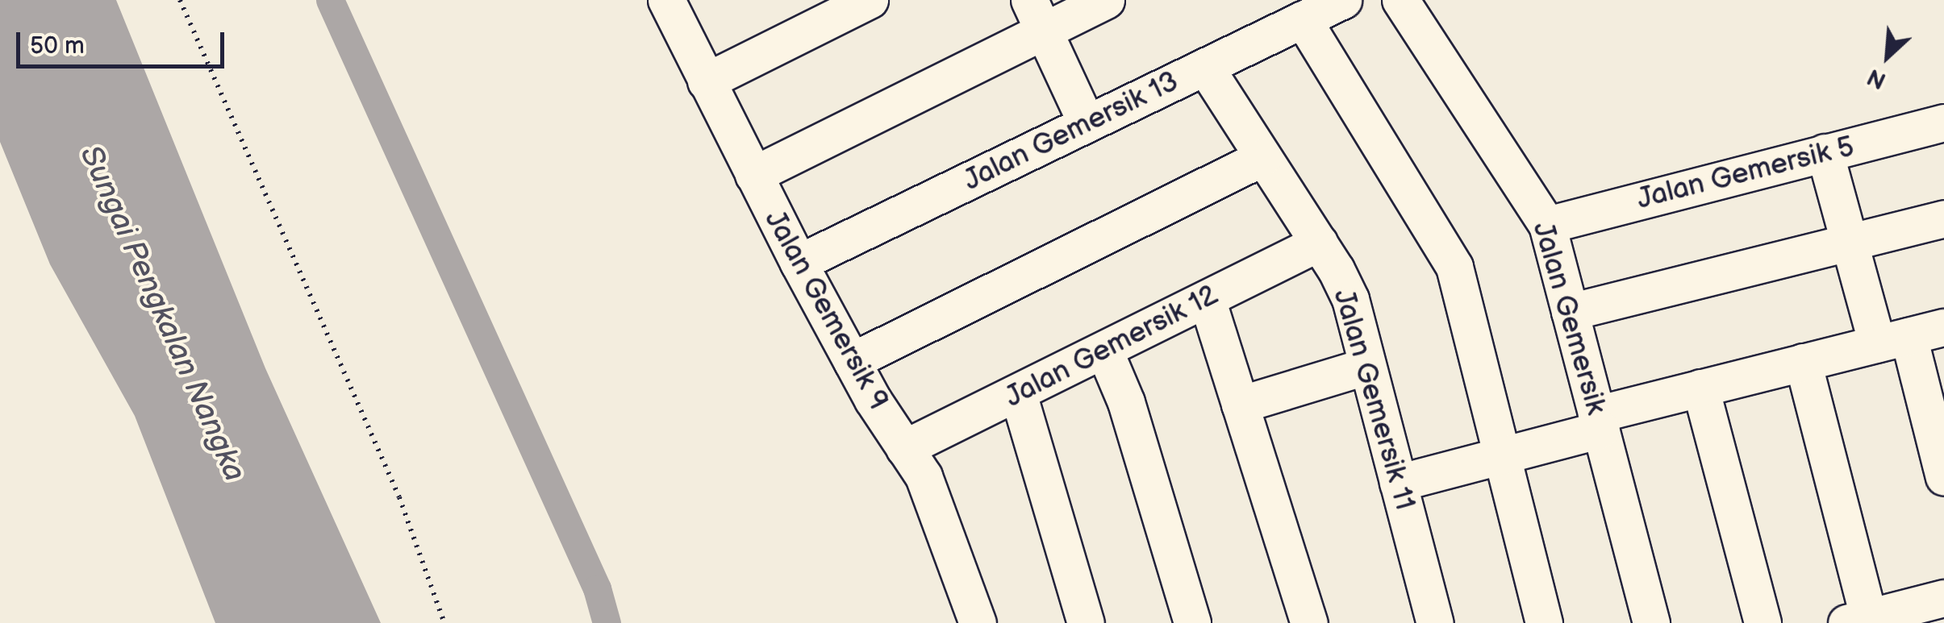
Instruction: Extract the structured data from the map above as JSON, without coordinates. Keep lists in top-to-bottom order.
{
  "streets": {
    "street": [
      "Jalan Gemersik 13",
      "Jalan Gemersik 5",
      "Jalan Gemersik 9",
      "Jalan Gemersik",
      "Jalan Gemersik 12",
      "Jalan Gemersik 11"
    ]
  },
  "crossings": [
    ["Jalan Gemersik 13", "Jalan Gemersik 9"],
    ["Jalan Gemersik 13", "Jalan Gemersik 11"],
    ["Jalan Gemersik 5", "Jalan Gemersik"],
    ["Jalan Gemersik 9", "Jalan Gemersik 12"],
    ["Jalan Gemersik 12", "Jalan Gemersik 11"]
  ],
  "water": ["Sungai Pengkalan Nangka"],
  "scale_bar": "50 m",
  "north": "bottom left"
}
